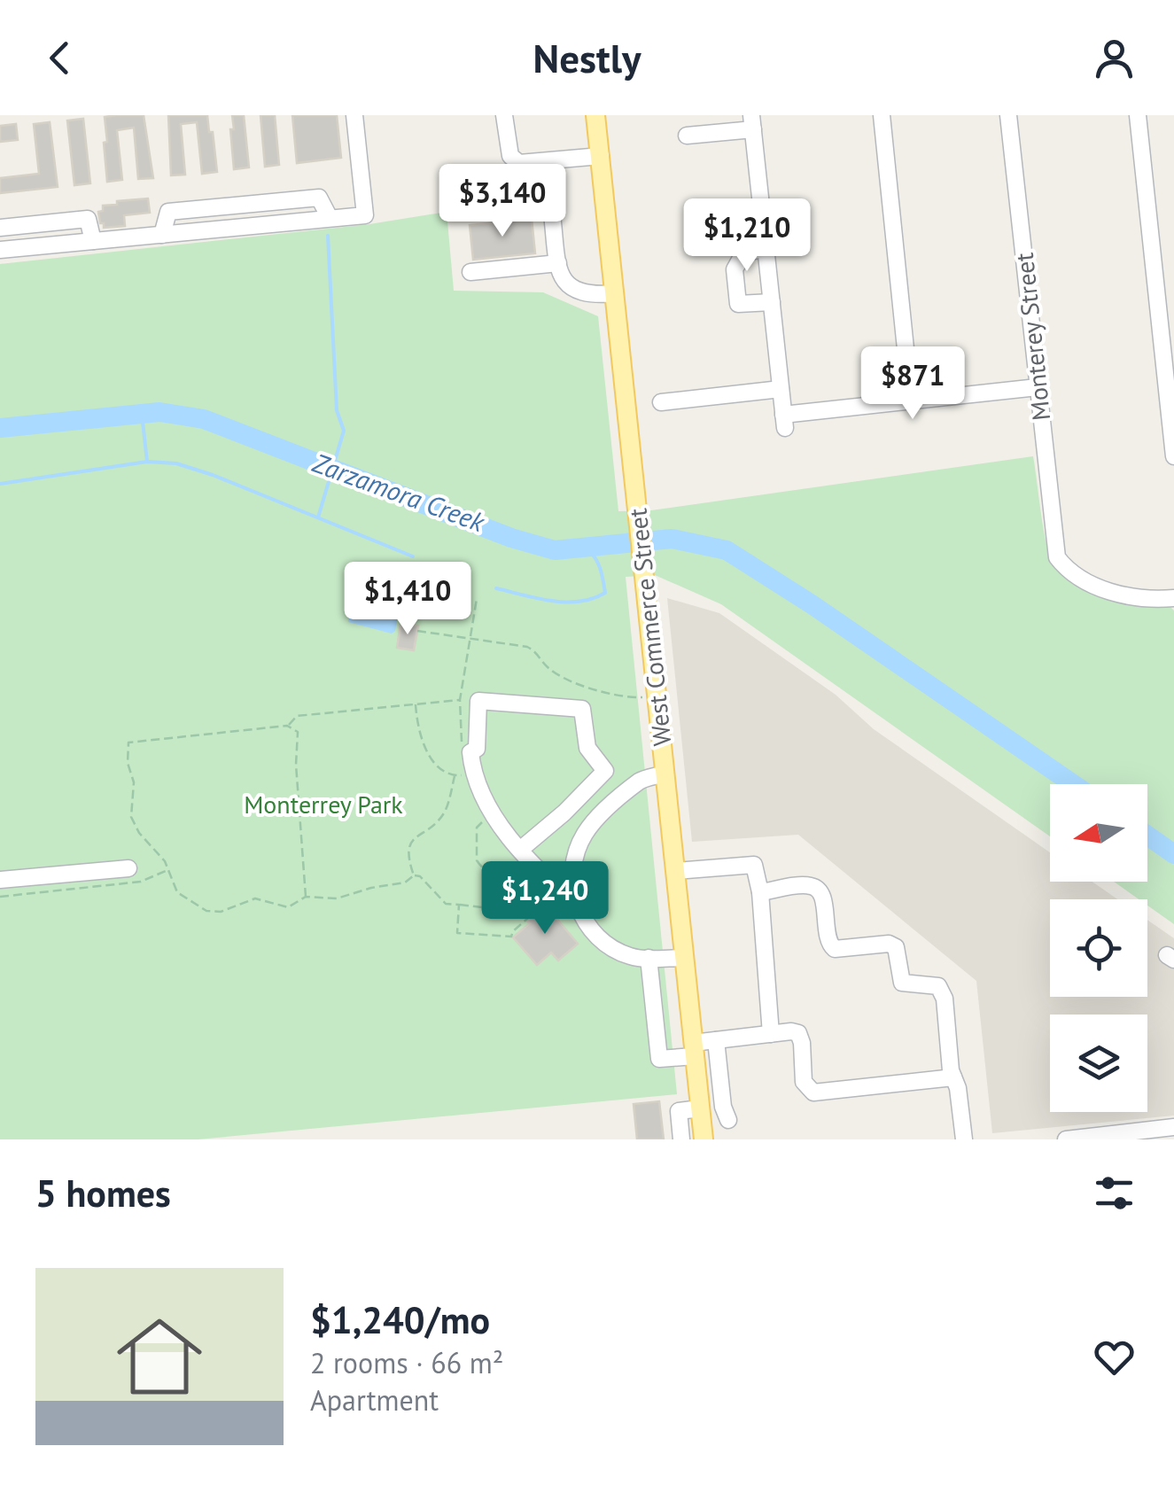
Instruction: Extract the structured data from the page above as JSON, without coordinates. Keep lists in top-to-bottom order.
{
  "streets": {
    "main road": ["West Commerce Street"],
    "street": ["Monterey Street"]
  },
  "water": ["Zarzamora Creek"],
  "parks": ["Monterrey Park"],
  "north": "left",
  "page": {
    "header": "Nestly",
    "price": [
      "$3,140",
      "$1,210",
      "$871",
      "$1,410",
      "$1,240"
    ],
    "heading": "5 homes",
    "list": [
      {
        "name": "$1,240/mo",
        "note": "2 rooms · 66 m² · Apartment"
      }
    ]
  }
}
